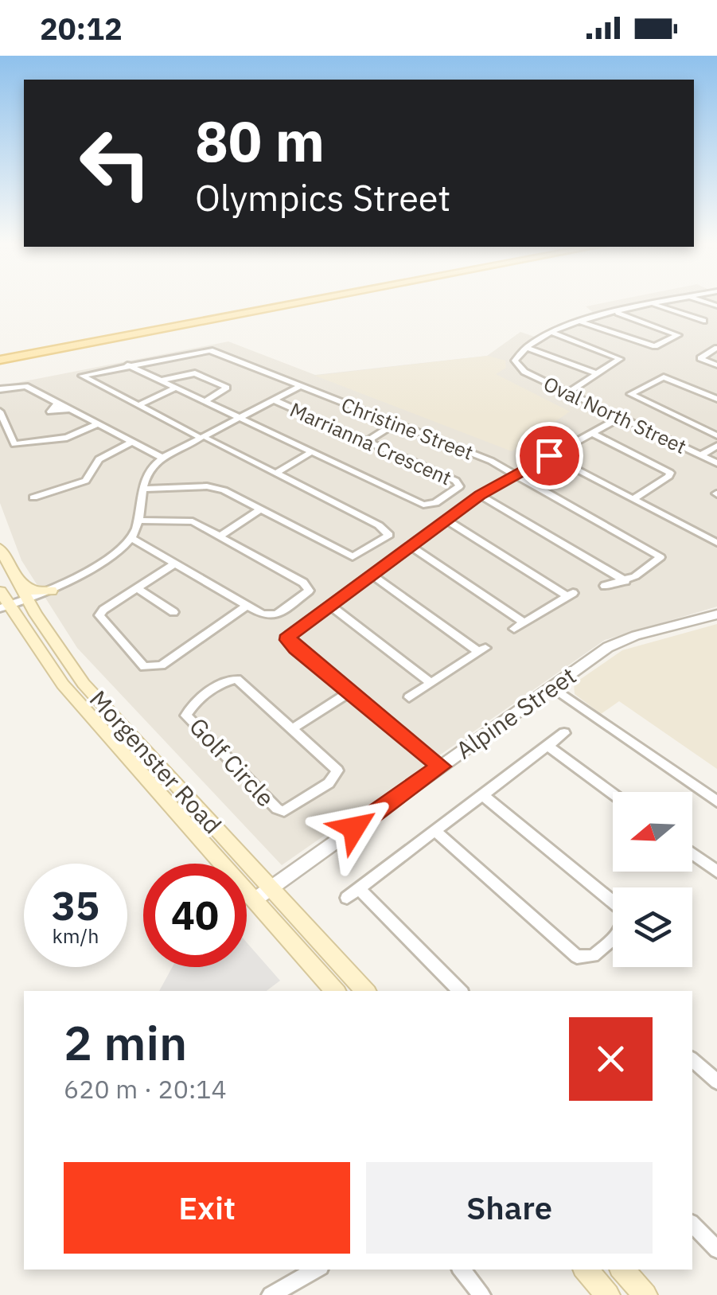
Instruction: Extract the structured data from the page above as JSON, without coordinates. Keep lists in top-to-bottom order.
{
  "streets": {
    "main road": ["Morgenster Road"],
    "street": [
      "Oval North Street",
      "Christine Street",
      "Marrianna Crescent",
      "Alpine Street",
      "Golf Circle"
    ]
  },
  "crossings": [
    ["Christine Street", "Marrianna Crescent"],
    ["Alpine Street", "Morgenster Road"]
  ],
  "north": "left",
  "page": {
    "status": "20:12",
    "turn": ["80 m", "Olympics Street"],
    "speed": "35 km/h",
    "limit": "40",
    "heading": ["2 min", "620 m · 20:14"],
    "buttons": ["Exit", "Share"]
  }
}
